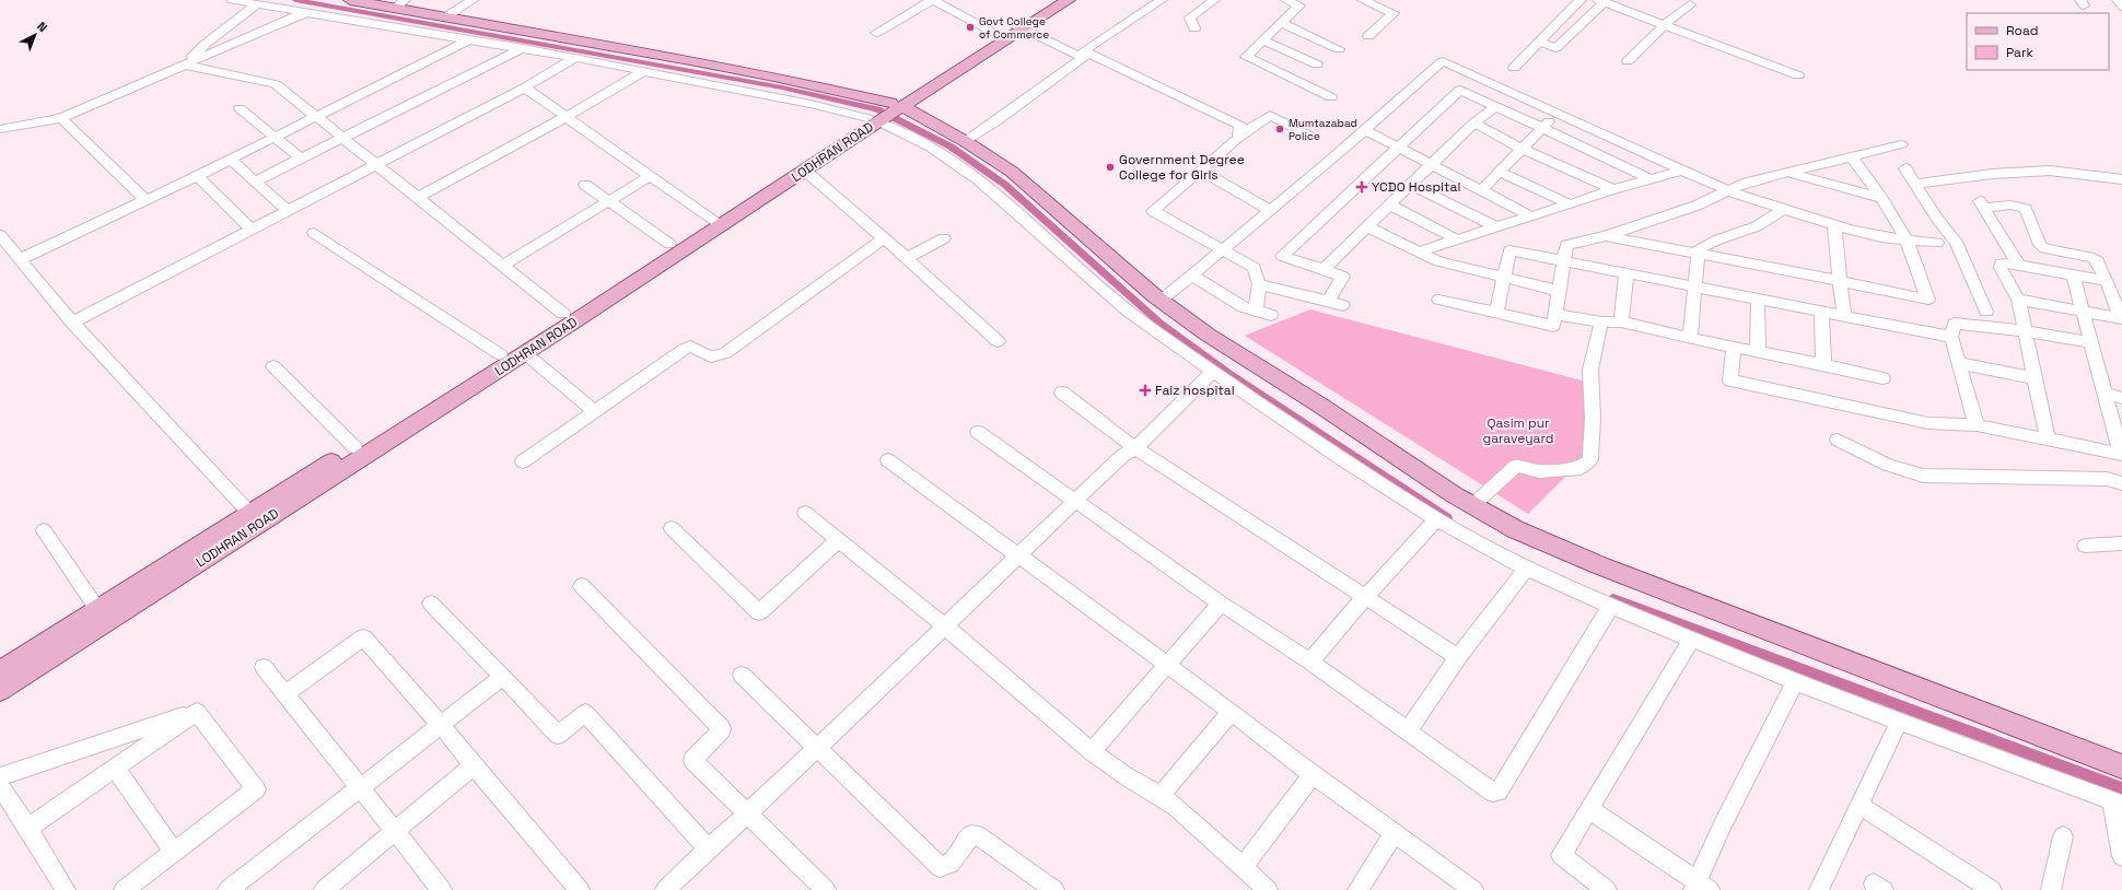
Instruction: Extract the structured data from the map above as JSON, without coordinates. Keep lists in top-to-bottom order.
{
  "streets": {
    "main road": ["LODHRAN ROAD"]
  },
  "parks": ["Qasim pur garaveyard"],
  "places": {
    "other": ["Govt College of Commerce", "Mumtazabad Police", "Government Degree College for Girls"],
    "health": ["YCDO Hospital", "Faiz hospital"]
  },
  "legend": ["Road", "Park"],
  "north": "top right"
}
